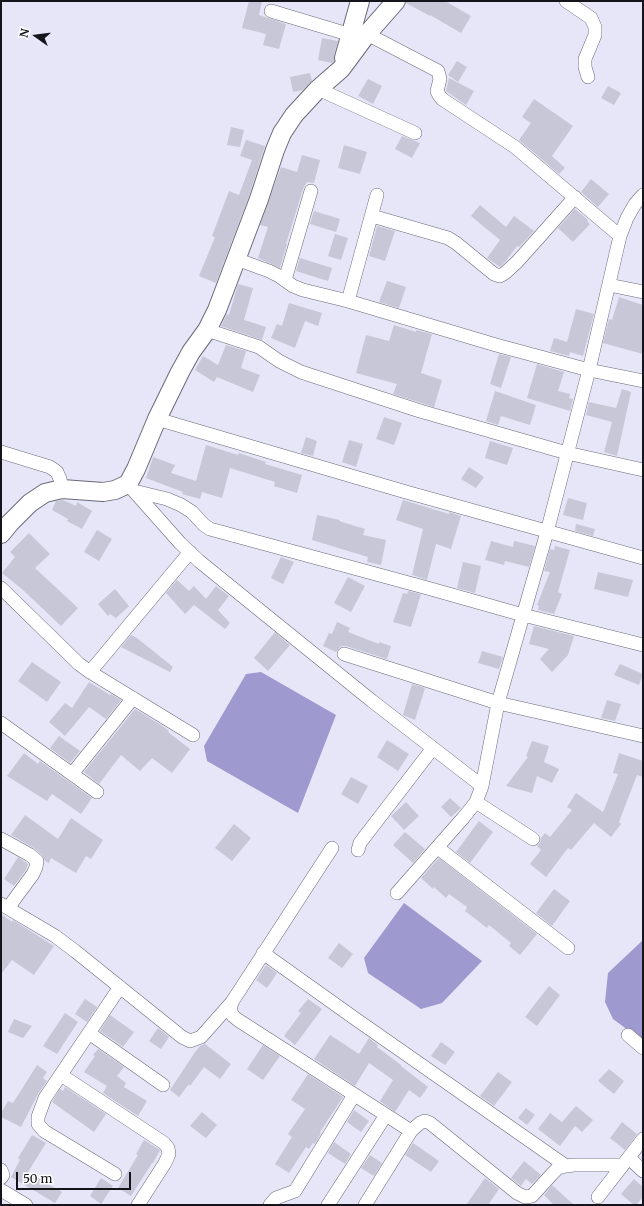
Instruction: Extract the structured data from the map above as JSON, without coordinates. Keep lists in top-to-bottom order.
{
  "scale_bar": "50 m",
  "north": "left"
}
